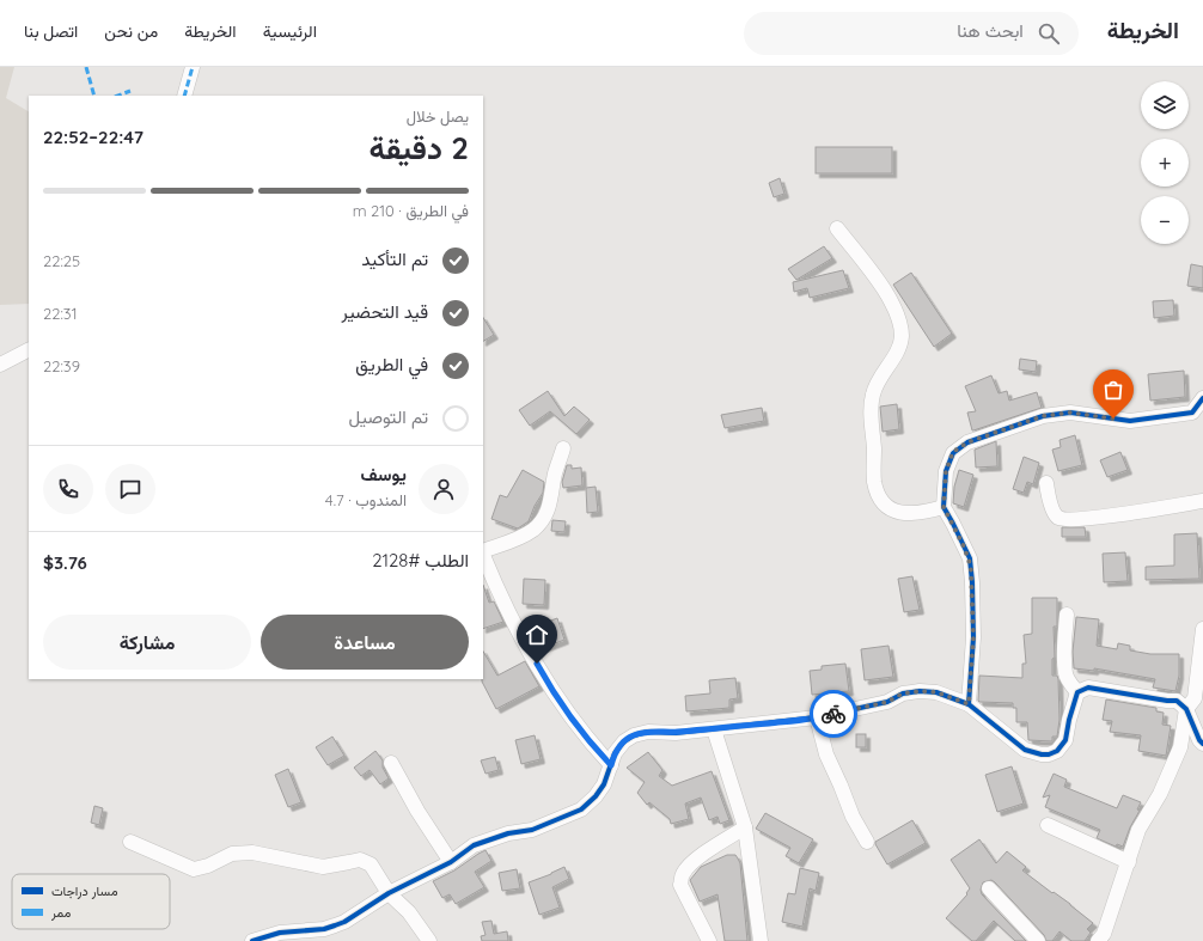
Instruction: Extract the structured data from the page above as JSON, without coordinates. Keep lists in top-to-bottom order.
{
  "legend": ["مسار دراجات", "ممر"],
  "page": {
    "header": "الخريطة",
    "search": "ابحث هنا",
    "nav": [
      "الرئيسية",
      "الخريطة",
      "من نحن",
      "اتصل بنا"
    ],
    "map_buttons": ["+", "−"],
    "heading": ["2 دقيقة", "يصل خلال", "22:47–22:52"],
    "panel": [
      "يوسف",
      "المندوب · 4.7",
      "الطلب #2128",
      "$3.76"
    ],
    "bar": "في الطريق · 210 m",
    "list": [
      ["تم التأكيد", "22:25"],
      ["قيد التحضير", "22:31"],
      ["في الطريق", "22:39"],
      "تم التوصيل"
    ],
    "buttons": ["مساعدة", "مشاركة"]
  }
}
